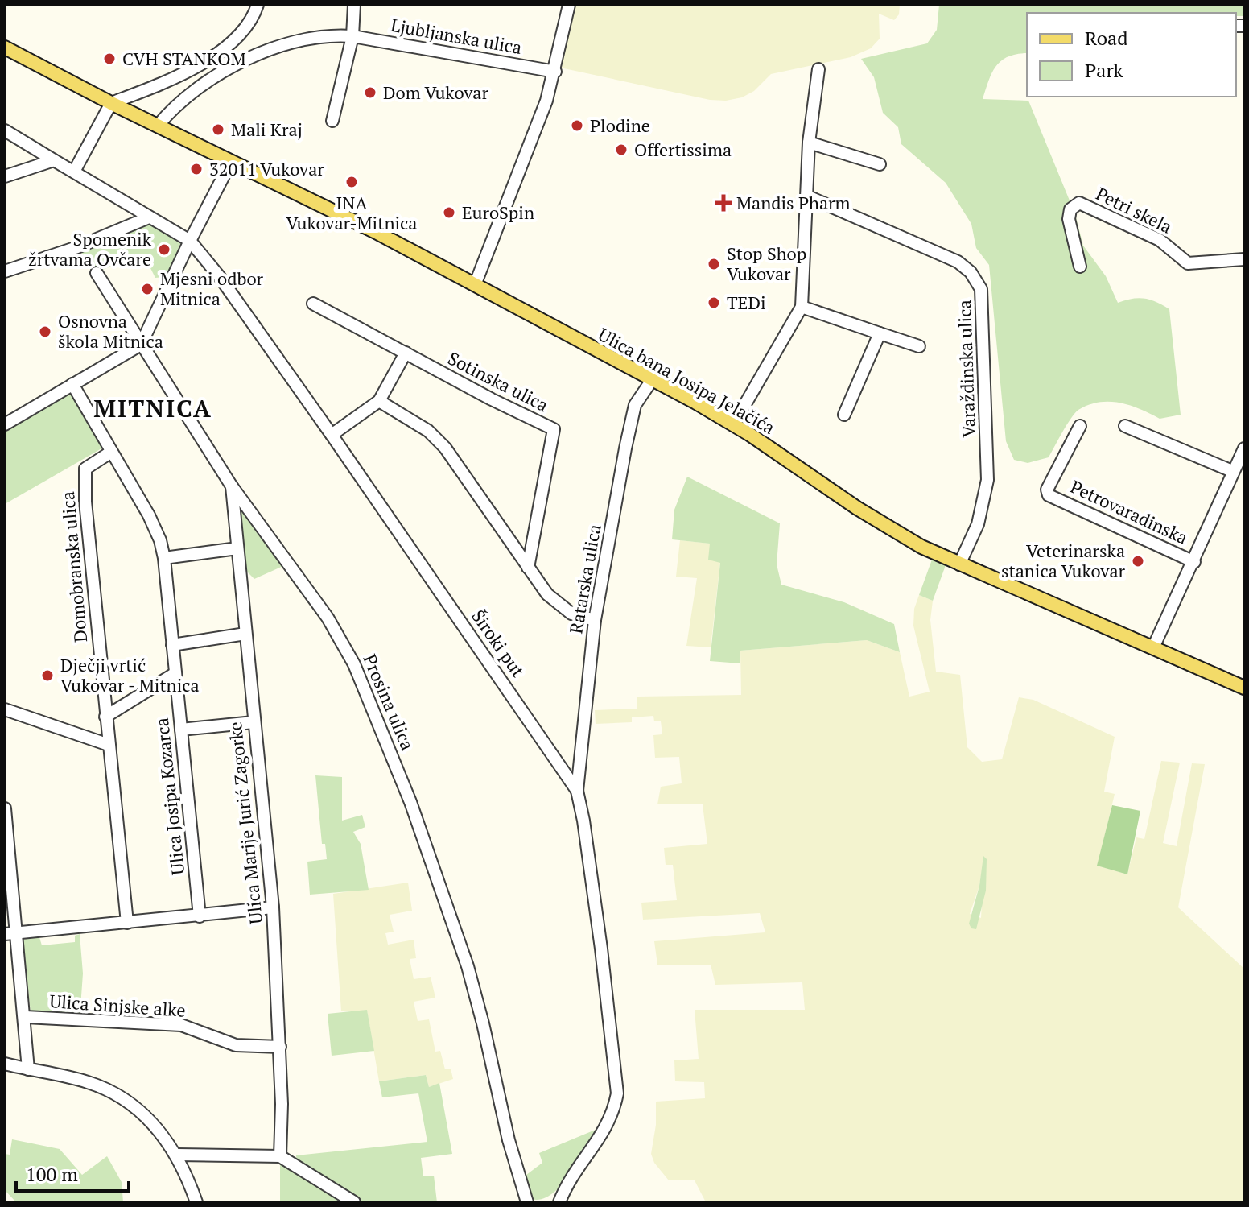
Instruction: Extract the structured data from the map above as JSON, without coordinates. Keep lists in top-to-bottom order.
{
  "streets": {
    "main road": ["Ulica bana Josipa Jelačića"],
    "street": [
      "Ljubljanska ulica",
      "Petri skela",
      "Varaždinska ulica",
      "Sotinska ulica",
      "Petrovaradinska",
      "Domobranska ulica",
      "Ratarska ulica",
      "Široki put",
      "Prosina ulica",
      "Ulica Josipa Kozarca",
      "Ulica Marije Jurić Zagorke",
      "Ulica Sinjske alke"
    ]
  },
  "crossings": [
    ["Ljubljanska ulica", "Ulica bana Josipa Jelačića"],
    ["Varaždinska ulica", "Ulica bana Josipa Jelačića"],
    ["Ulica bana Josipa Jelačića", "Ratarska ulica"],
    ["Domobranska ulica", "Ulica Josipa Kozarca"],
    ["Ratarska ulica", "Široki put"],
    ["Prosina ulica", "Ulica Marije Jurić Zagorke"],
    ["Ulica Marije Jurić Zagorke", "Ulica Sinjske alke"]
  ],
  "districts": ["MITNICA"],
  "places": {
    "other": [
      "CVH STANKOM",
      "Dom Vukovar",
      "Plodine",
      "Mali Kraj",
      "Offertissima",
      "32011 Vukovar",
      "INA Vukovar-Mitnica",
      "EuroSpin",
      "Spomenik žrtvama Ovčare",
      "Stop Shop Vukovar",
      "Mjesni odbor Mitnica",
      "TEDi",
      "Osnovna škola Mitnica",
      "Veterinarska stanica Vukovar",
      "Dječji vrtić Vukovar - Mitnica"
    ],
    "health": ["Mandis Pharm"]
  },
  "legend": ["Road", "Park"],
  "scale_bar": "100 m"
}
